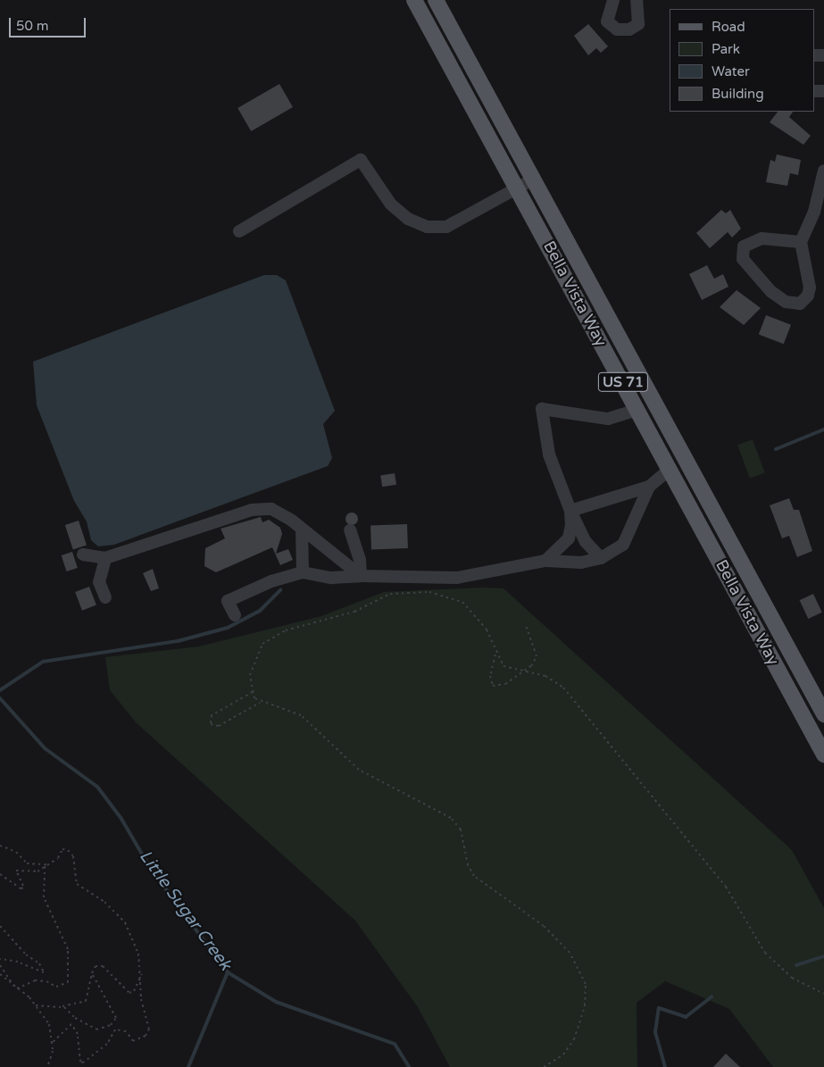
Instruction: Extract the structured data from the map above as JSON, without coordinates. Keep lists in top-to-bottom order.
{
  "streets": {
    "main road": ["Bella Vista Way", "US 71"]
  },
  "water": ["Little Sugar Creek"],
  "legend": [
    "Road",
    "Park",
    "Water",
    "Building"
  ],
  "scale_bar": "50 m"
}
